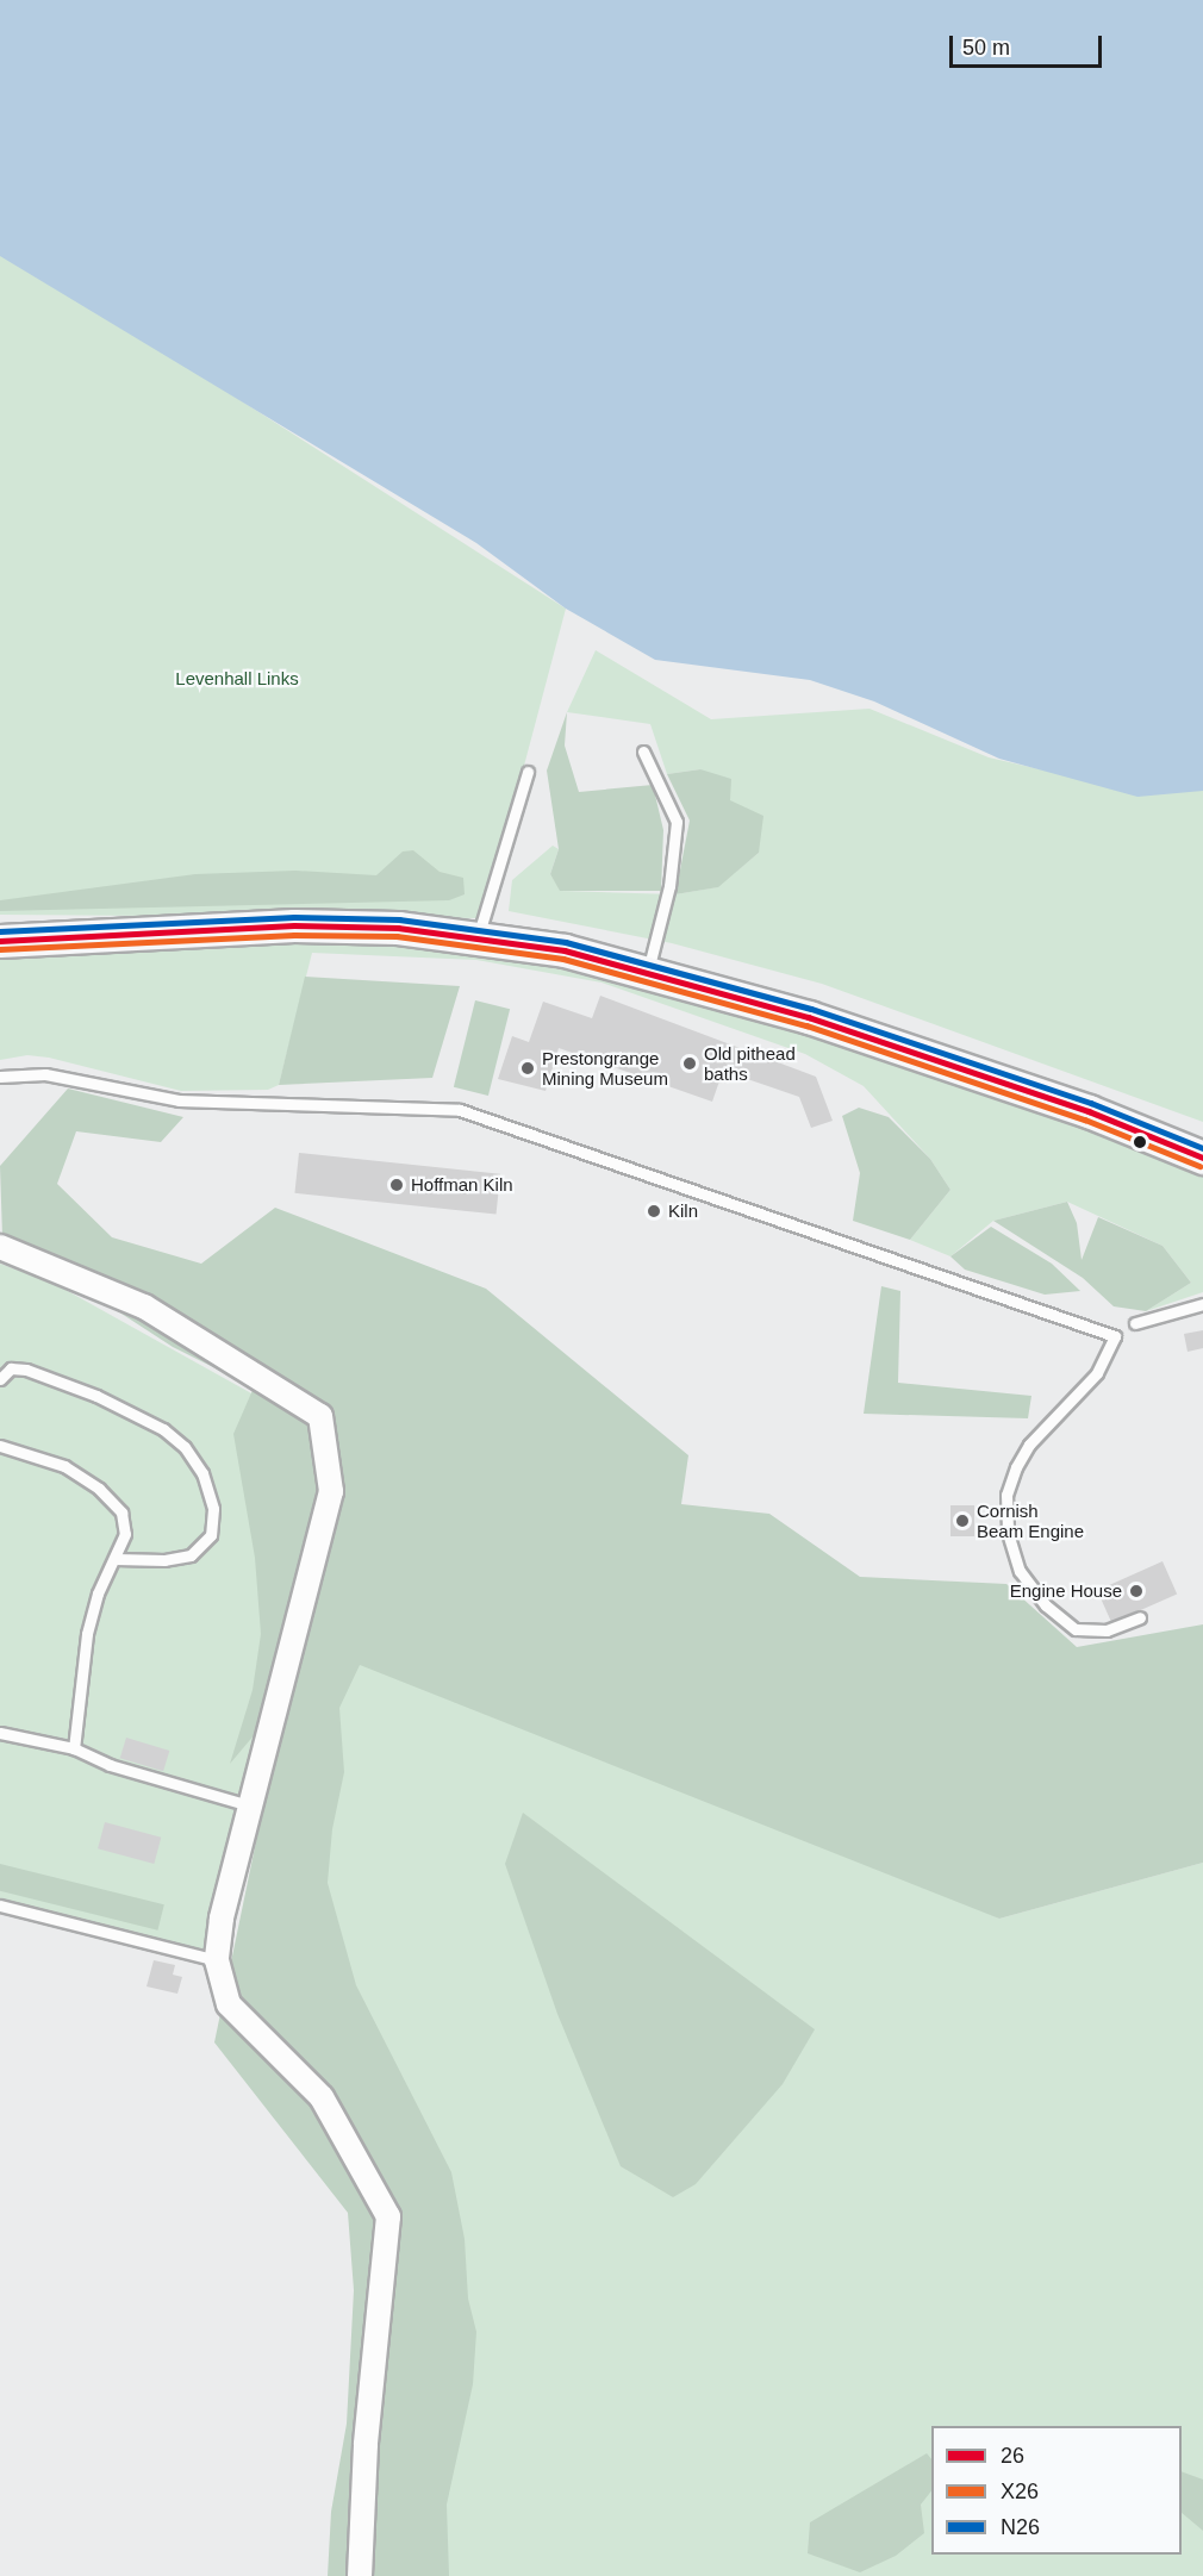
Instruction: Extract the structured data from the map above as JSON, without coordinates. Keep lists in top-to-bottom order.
{
  "parks": ["Levenhall Links"],
  "places": [
    "Old pithead baths",
    "Prestongrange Mining Museum",
    "Hoffman Kiln",
    "Kiln",
    "Cornish Beam Engine",
    "Engine House"
  ],
  "lines": ["transit line N26", "transit line 26", "transit line X26"],
  "legend": ["26", "X26", "N26"],
  "scale_bar": "50 m"
}
